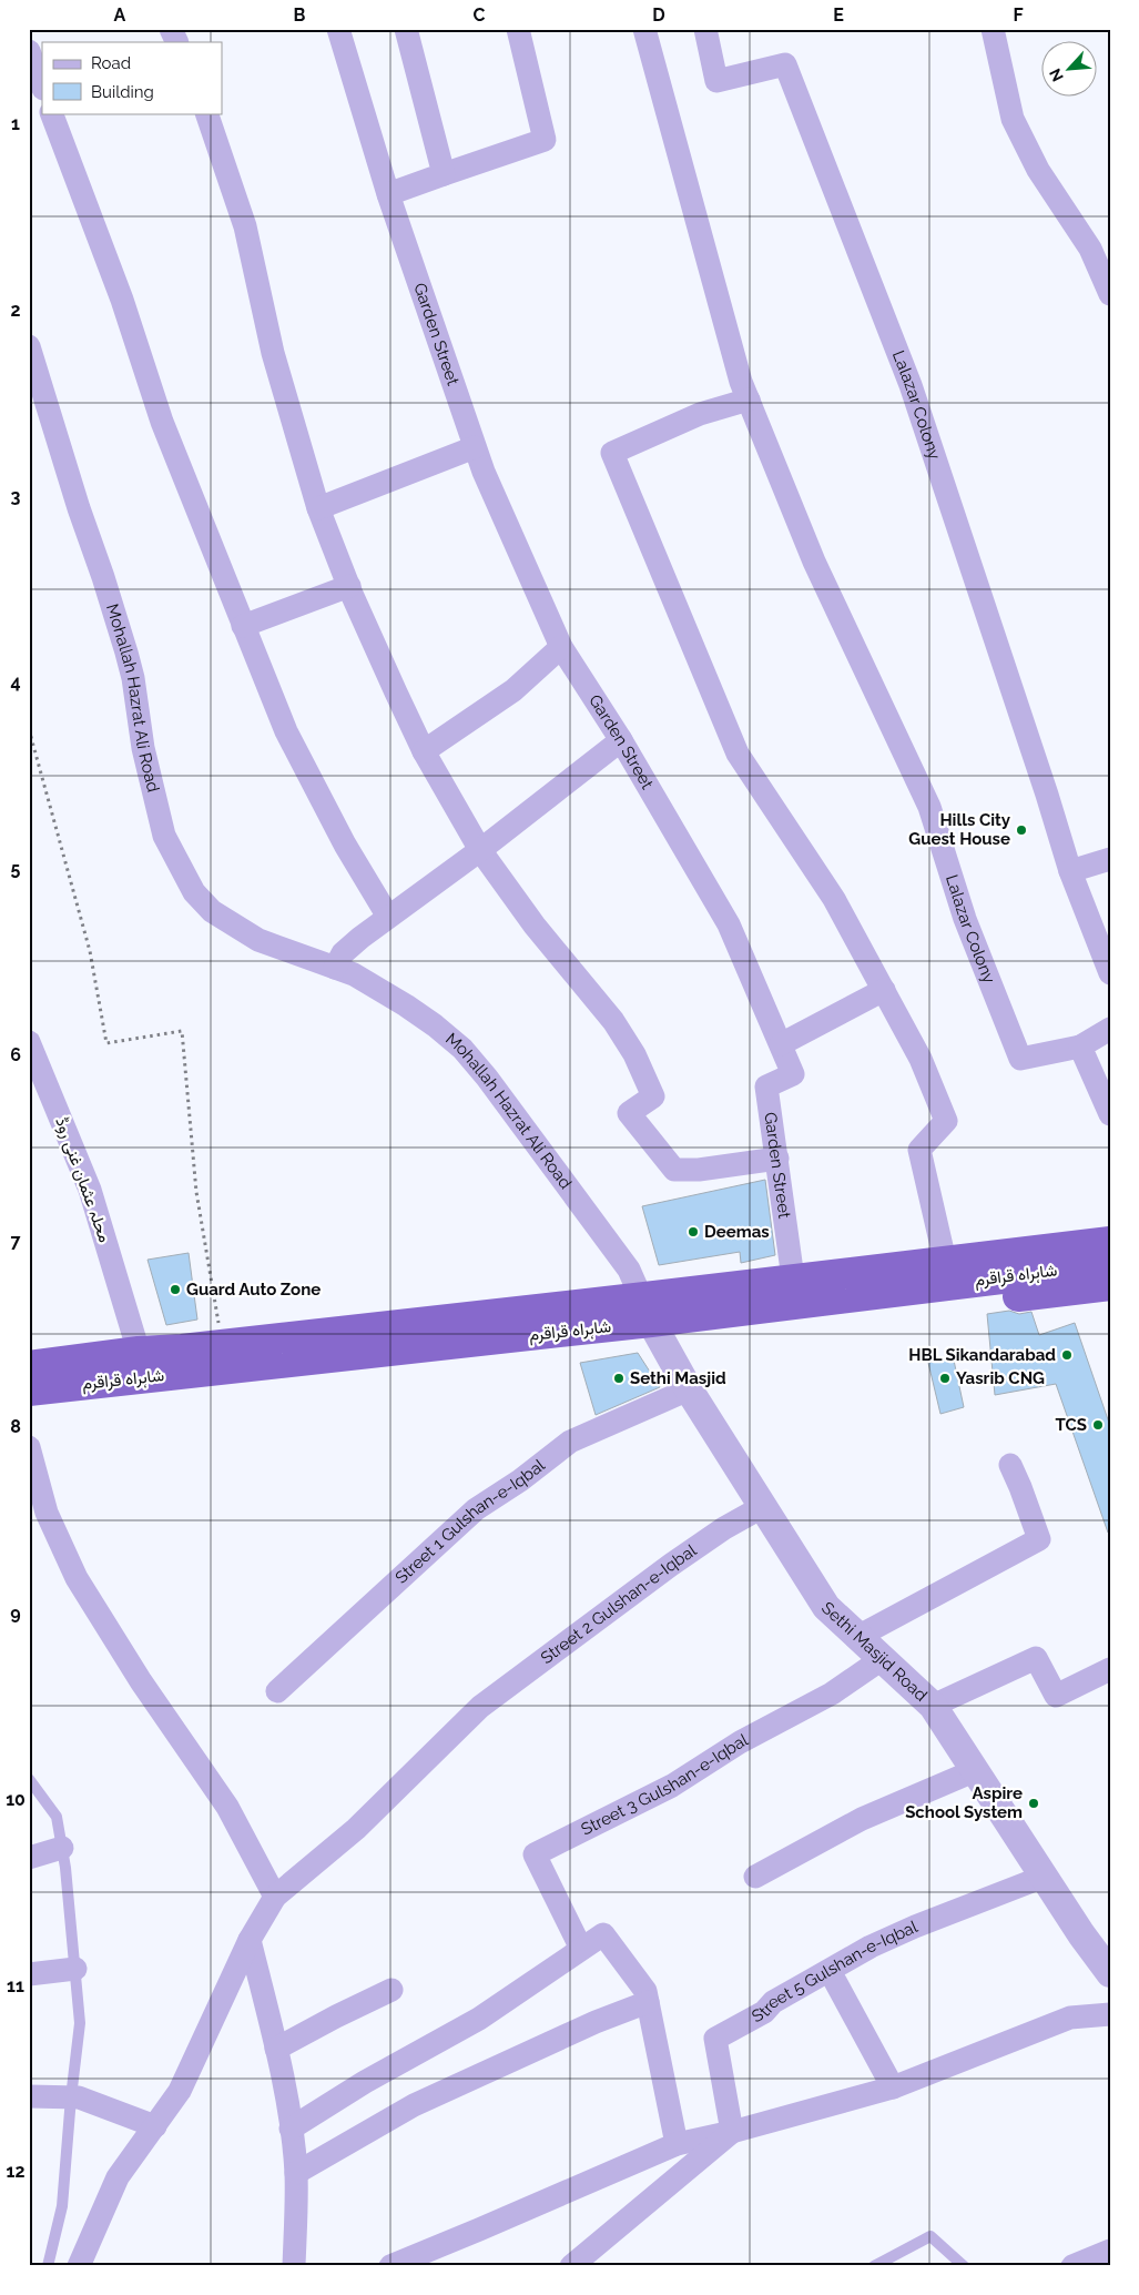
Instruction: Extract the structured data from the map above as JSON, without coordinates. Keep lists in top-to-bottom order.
{
  "streets": {
    "highway": ["شاہراہ قراقرم"],
    "street": [
      "Garden Street",
      "Lalazar Colony",
      "Mohallah Hazrat Ali Road",
      "محلہ عثمان غنی روڈ",
      "Street 1 Gulshan-e-Iqbal",
      "Street 2 Gulshan-e-Iqbal",
      "Sethi Masjid Road",
      "Street 3 Gulshan-e-Iqbal",
      "Street 5 Gulshan-e-Iqbal"
    ]
  },
  "crossings": [
    ["Garden Street", "شاہراہ قراقرم"],
    ["Mohallah Hazrat Ali Road", "شاہراہ قراقرم"],
    ["Mohallah Hazrat Ali Road", "Sethi Masjid Road"],
    ["محلہ عثمان غنی روڈ", "شاہراہ قراقرم"],
    ["شاہراہ قراقرم", "Sethi Masjid Road"],
    ["Street 1 Gulshan-e-Iqbal", "Sethi Masjid Road"],
    ["Street 2 Gulshan-e-Iqbal", "Sethi Masjid Road"],
    ["Sethi Masjid Road", "Street 3 Gulshan-e-Iqbal"],
    ["Sethi Masjid Road", "Street 5 Gulshan-e-Iqbal"]
  ],
  "places": [
    "Hills City Guest House",
    "Deemas",
    "Guard Auto Zone",
    "HBL Sikandarabad",
    "Sethi Masjid",
    "Yasrib CNG",
    "TCS",
    "Aspire School System"
  ],
  "legend": ["Road", "Building"],
  "north": "bottom left",
  "grid": {
    "columns": [
      "A",
      "B",
      "C",
      "D",
      "E",
      "F"
    ],
    "rows": [
      "1",
      "2",
      "3",
      "4",
      "5",
      "6",
      "7",
      "8",
      "9",
      "10",
      "11",
      "12"
    ]
  }
}
